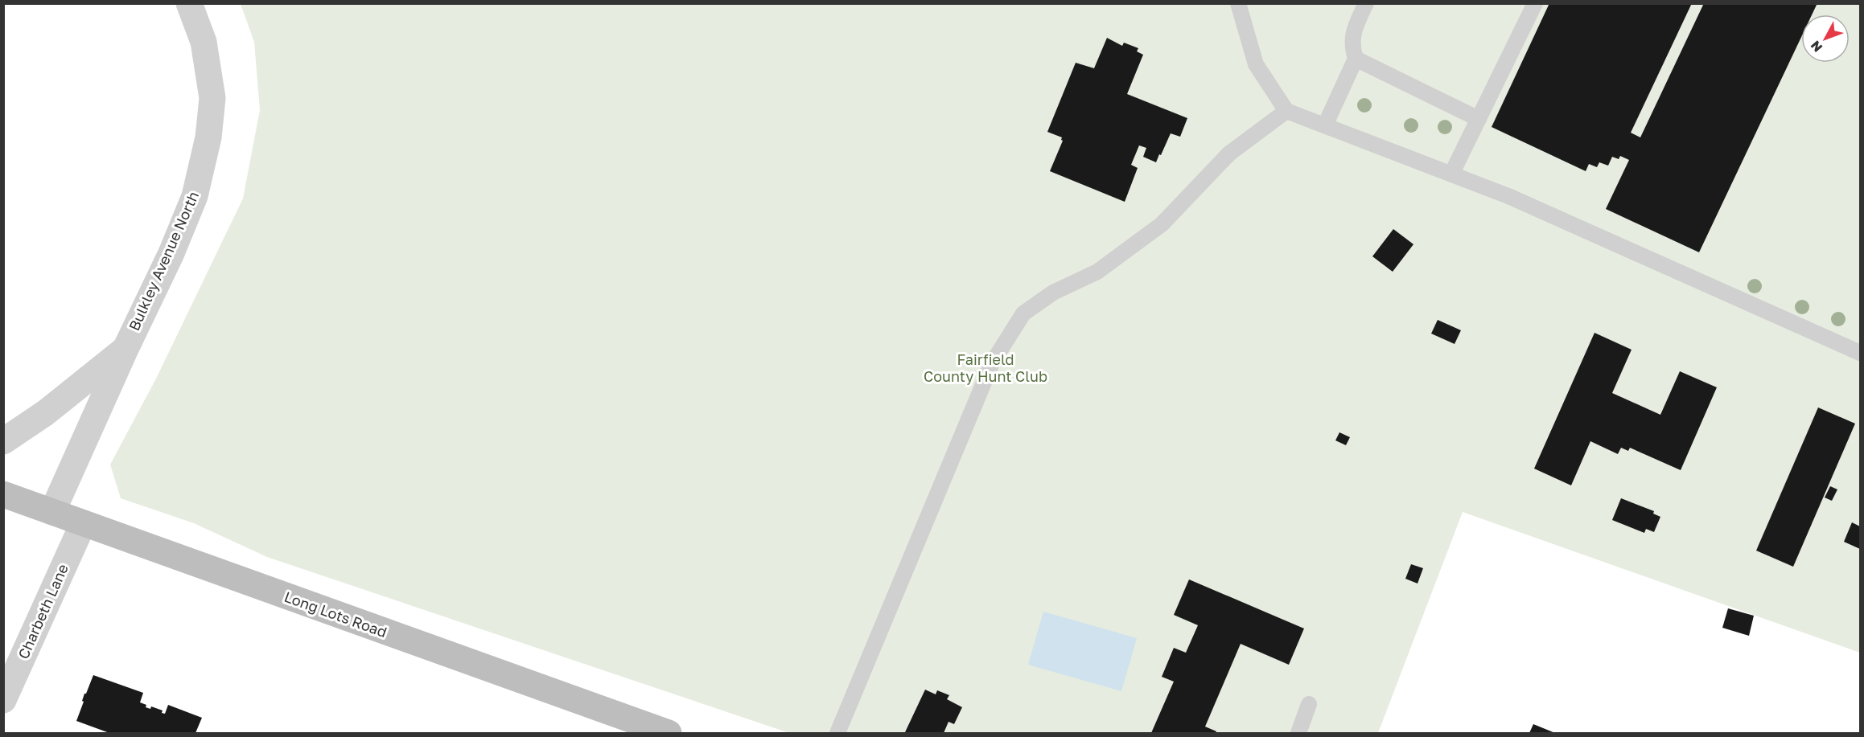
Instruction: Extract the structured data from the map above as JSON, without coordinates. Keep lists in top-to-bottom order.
{
  "streets": {
    "main road": ["Long Lots Road"],
    "street": ["Bulkley Avenue North", "Charbeth Lane"]
  },
  "crossings": [
    ["Bulkley Avenue North", "Long Lots Road"],
    ["Charbeth Lane", "Long Lots Road"]
  ],
  "parks": ["Fairfield County Hunt Club"],
  "north": "bottom left"
}
